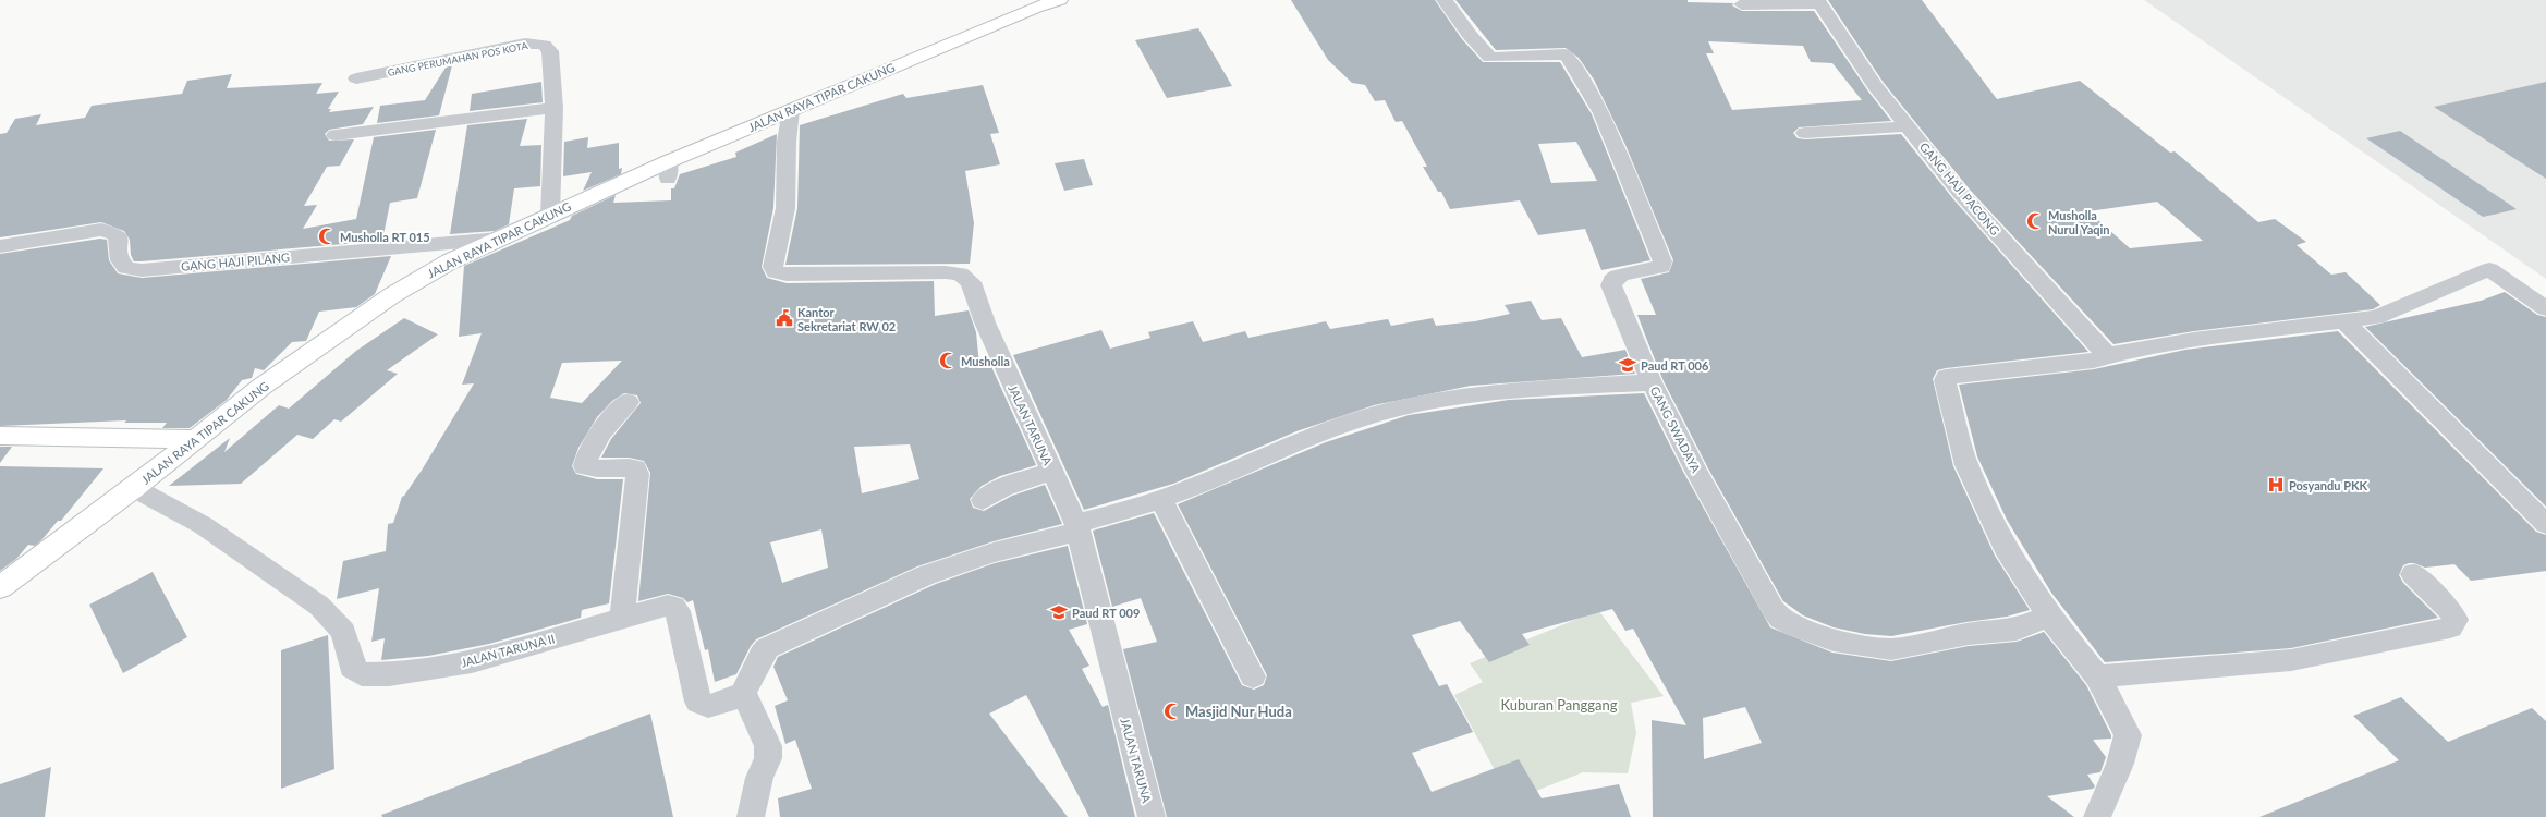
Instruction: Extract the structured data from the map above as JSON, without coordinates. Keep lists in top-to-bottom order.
{
  "streets": {
    "street": [
      "GANG PERUMAHAN POS KOTA",
      "JALAN RAYA TIPAR CAKUNG",
      "GANG HAJI PACONG",
      "GANG HAJI PILANG",
      "JALAN TARUNA",
      "GANG SWADAYA",
      "JALAN TARUNA II"
    ]
  },
  "crossings": [
    ["GANG PERUMAHAN POS KOTA", "JALAN RAYA TIPAR CAKUNG"],
    ["JALAN RAYA TIPAR CAKUNG", "GANG HAJI PILANG"],
    ["JALAN RAYA TIPAR CAKUNG", "JALAN TARUNA"],
    ["JALAN RAYA TIPAR CAKUNG", "JALAN TARUNA II"]
  ],
  "parks": ["Kuburan Panggang"],
  "places": {
    "mosque": [
      "Musholla Nurul Yaqin",
      "Musholla RT 015",
      "Musholla",
      "Masjid Nur Huda"
    ],
    "public building": ["Kantor Sekretariat RW 02"],
    "school or university": ["Paud RT 006", "Paud RT 009"],
    "hospital": ["Posyandu PKK"]
  }
}
